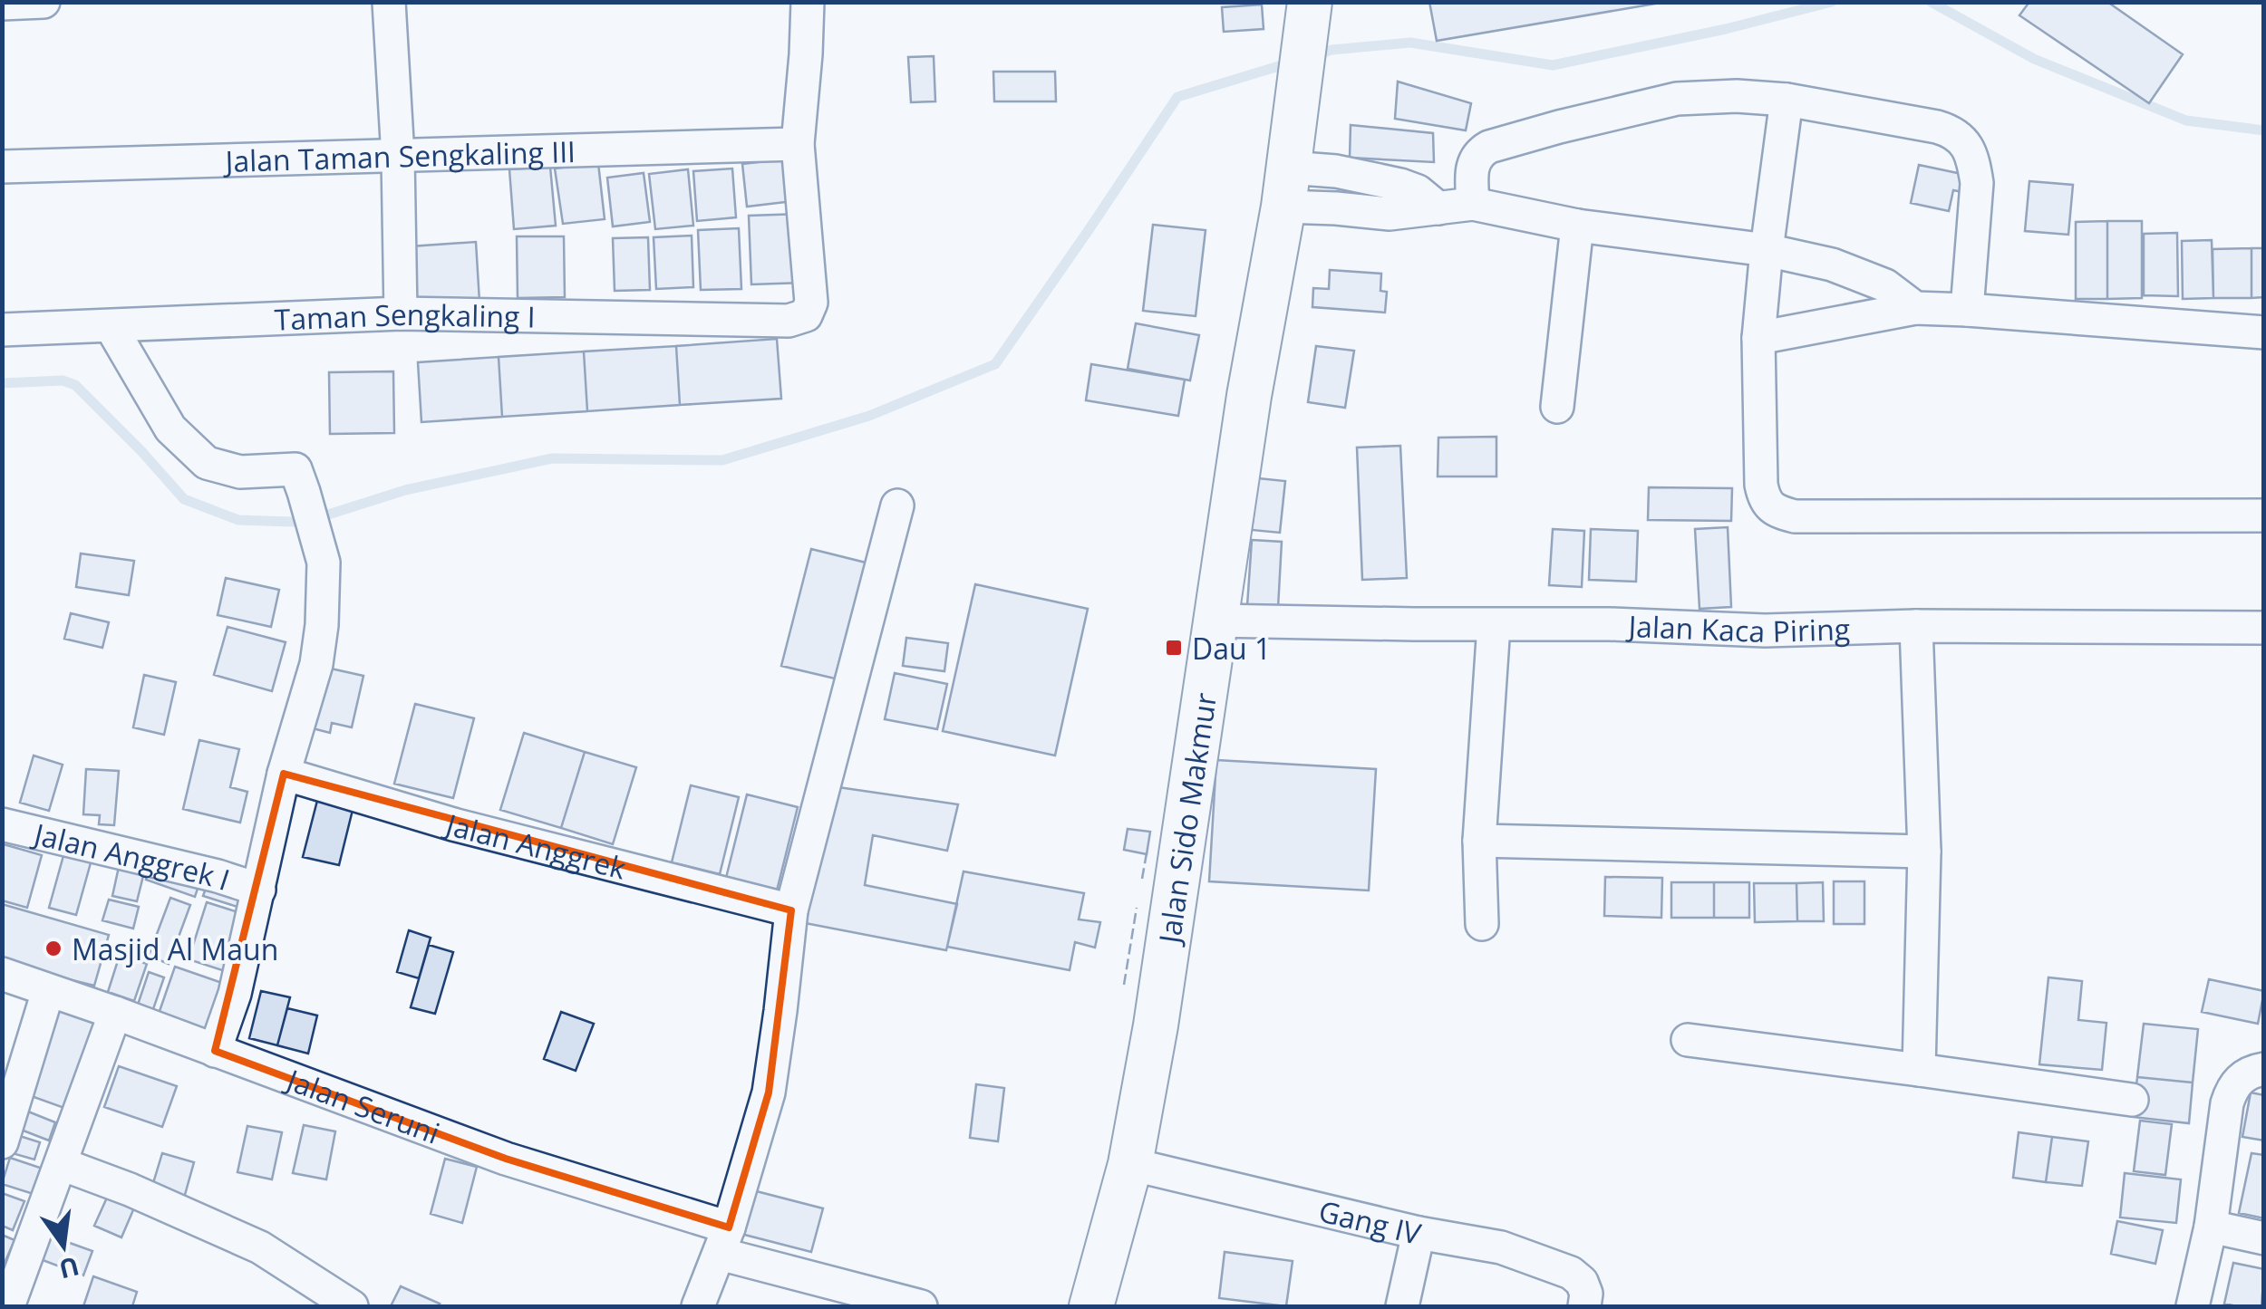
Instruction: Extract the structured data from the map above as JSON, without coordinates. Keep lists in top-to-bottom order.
{
  "streets": {
    "main road": ["Jalan Sido Makmur"],
    "street": [
      "Jalan Taman Sengkaling III",
      "Taman Sengkaling I",
      "Jalan Kaca Piring",
      "Jalan Anggrek",
      "Jalan Anggrek I",
      "Jalan Seruni",
      "Gang IV"
    ]
  },
  "crossings": [
    ["Jalan Taman Sengkaling III", "Taman Sengkaling I"],
    ["Jalan Kaca Piring", "Jalan Sido Makmur"],
    ["Jalan Sido Makmur", "Gang IV"]
  ],
  "places": {
    "transit": ["Dau 1"],
    "other": ["Masjid Al Maun"]
  },
  "north": "bottom"
}
